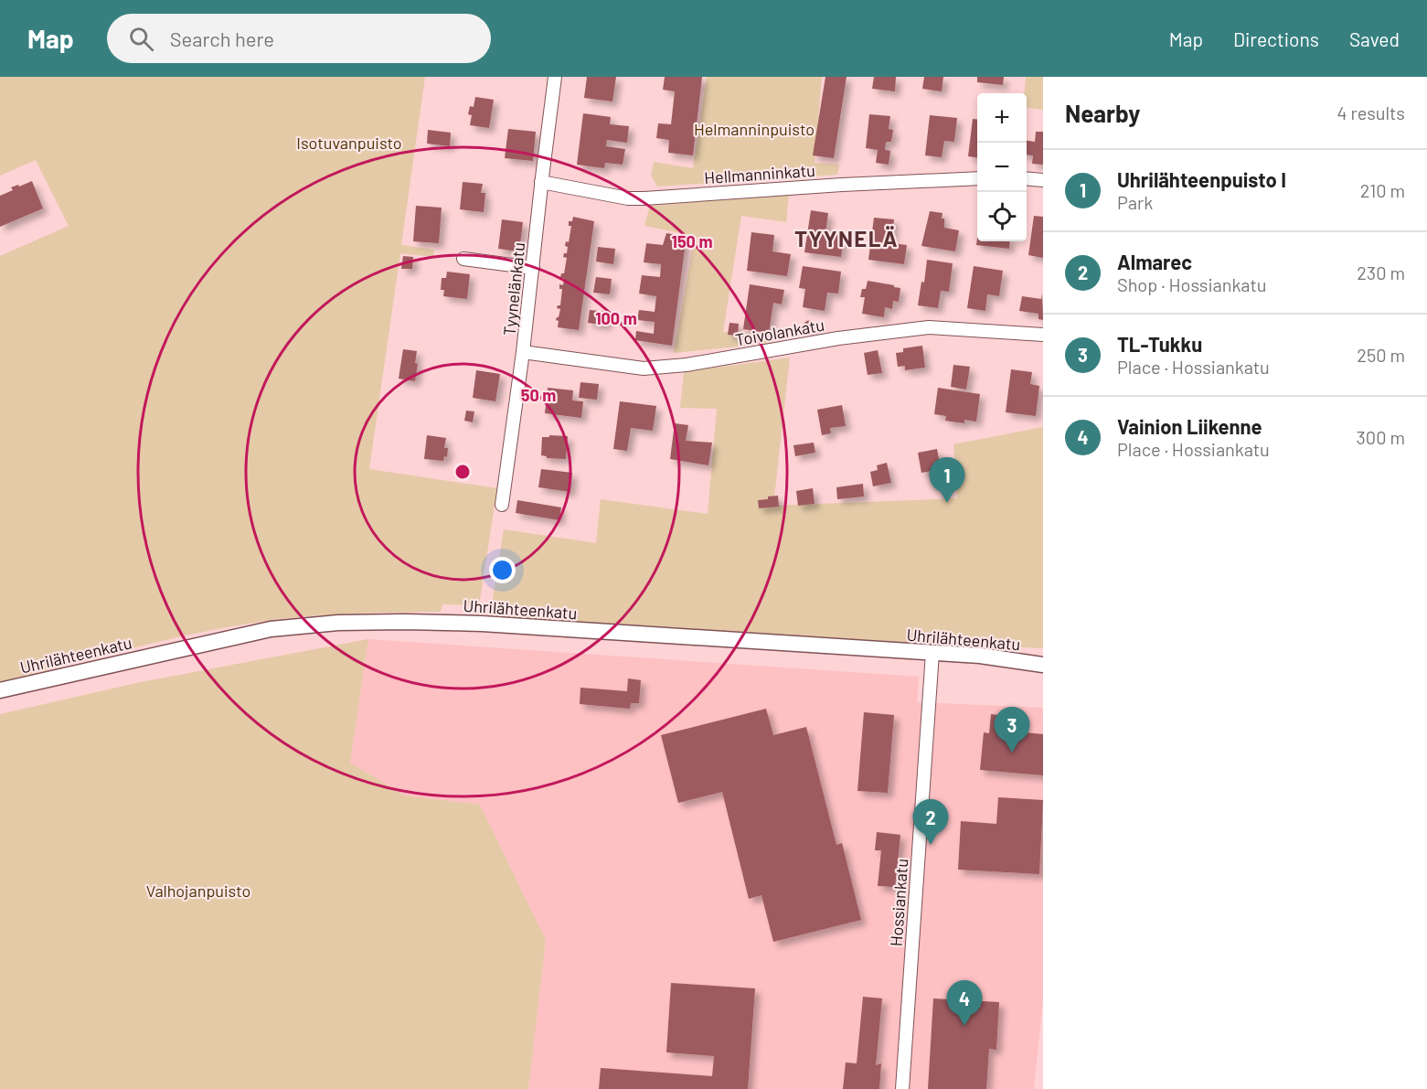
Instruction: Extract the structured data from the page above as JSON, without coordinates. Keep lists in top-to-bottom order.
{
  "streets": {
    "street": [
      "Hellmanninkatu",
      "Tyynelänkatu",
      "Toivolankatu",
      "Uhrilähteenkatu",
      "Hossiankatu"
    ]
  },
  "crossings": [
    ["Hellmanninkatu", "Tyynelänkatu"],
    ["Tyynelänkatu", "Toivolankatu"],
    ["Uhrilähteenkatu", "Hossiankatu"]
  ],
  "districts": ["TYYNELÄ"],
  "parks": ["Helmanninpuisto", "Isotuvanpuisto", "Valhojanpuisto"],
  "page": {
    "header": "Map",
    "search": "Search here",
    "nav": ["Map", "Directions", "Saved"],
    "heading": ["Nearby", "4 results"],
    "map_buttons": ["+", "−"],
    "list": [
      {
        "mark": "1",
        "name": "Uhrilähteenpuisto I",
        "note": "Park",
        "value": "210 m"
      },
      {
        "mark": "2",
        "name": "Almarec",
        "note": "Shop · Hossiankatu",
        "value": "230 m"
      },
      {
        "mark": "3",
        "name": "TL-Tukku",
        "note": "Place · Hossiankatu",
        "value": "250 m"
      },
      {
        "mark": "4",
        "name": "Vainion Liikenne",
        "note": "Place · Hossiankatu",
        "value": "300 m"
      }
    ],
    "pins": [
      "1",
      "3",
      "2",
      "4"
    ]
  },
  "rings": ["150 m", "100 m", "50 m"]
}
